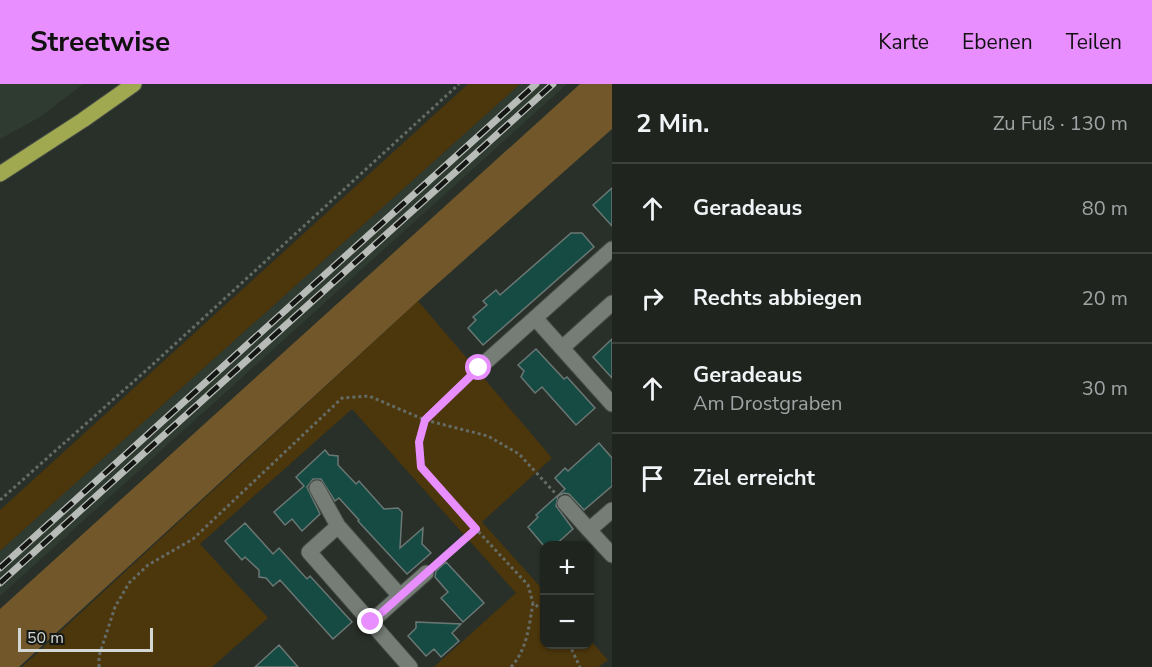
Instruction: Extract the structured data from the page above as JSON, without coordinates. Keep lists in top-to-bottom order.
{
  "scale_bar": "50 m",
  "page": {
    "header": "Streetwise",
    "nav": ["Karte", "Ebenen", "Teilen"],
    "heading": ["2 Min.", "Zu Fuß · 130 m"],
    "list": [
      ["Geradeaus", "80 m"],
      ["Rechts abbiegen", "20 m"],
      ["Geradeaus", "Am Drostgraben", "30 m"],
      "Ziel erreicht"
    ],
    "map_buttons": ["+", "−"],
    "scale": "50 m"
  }
}
